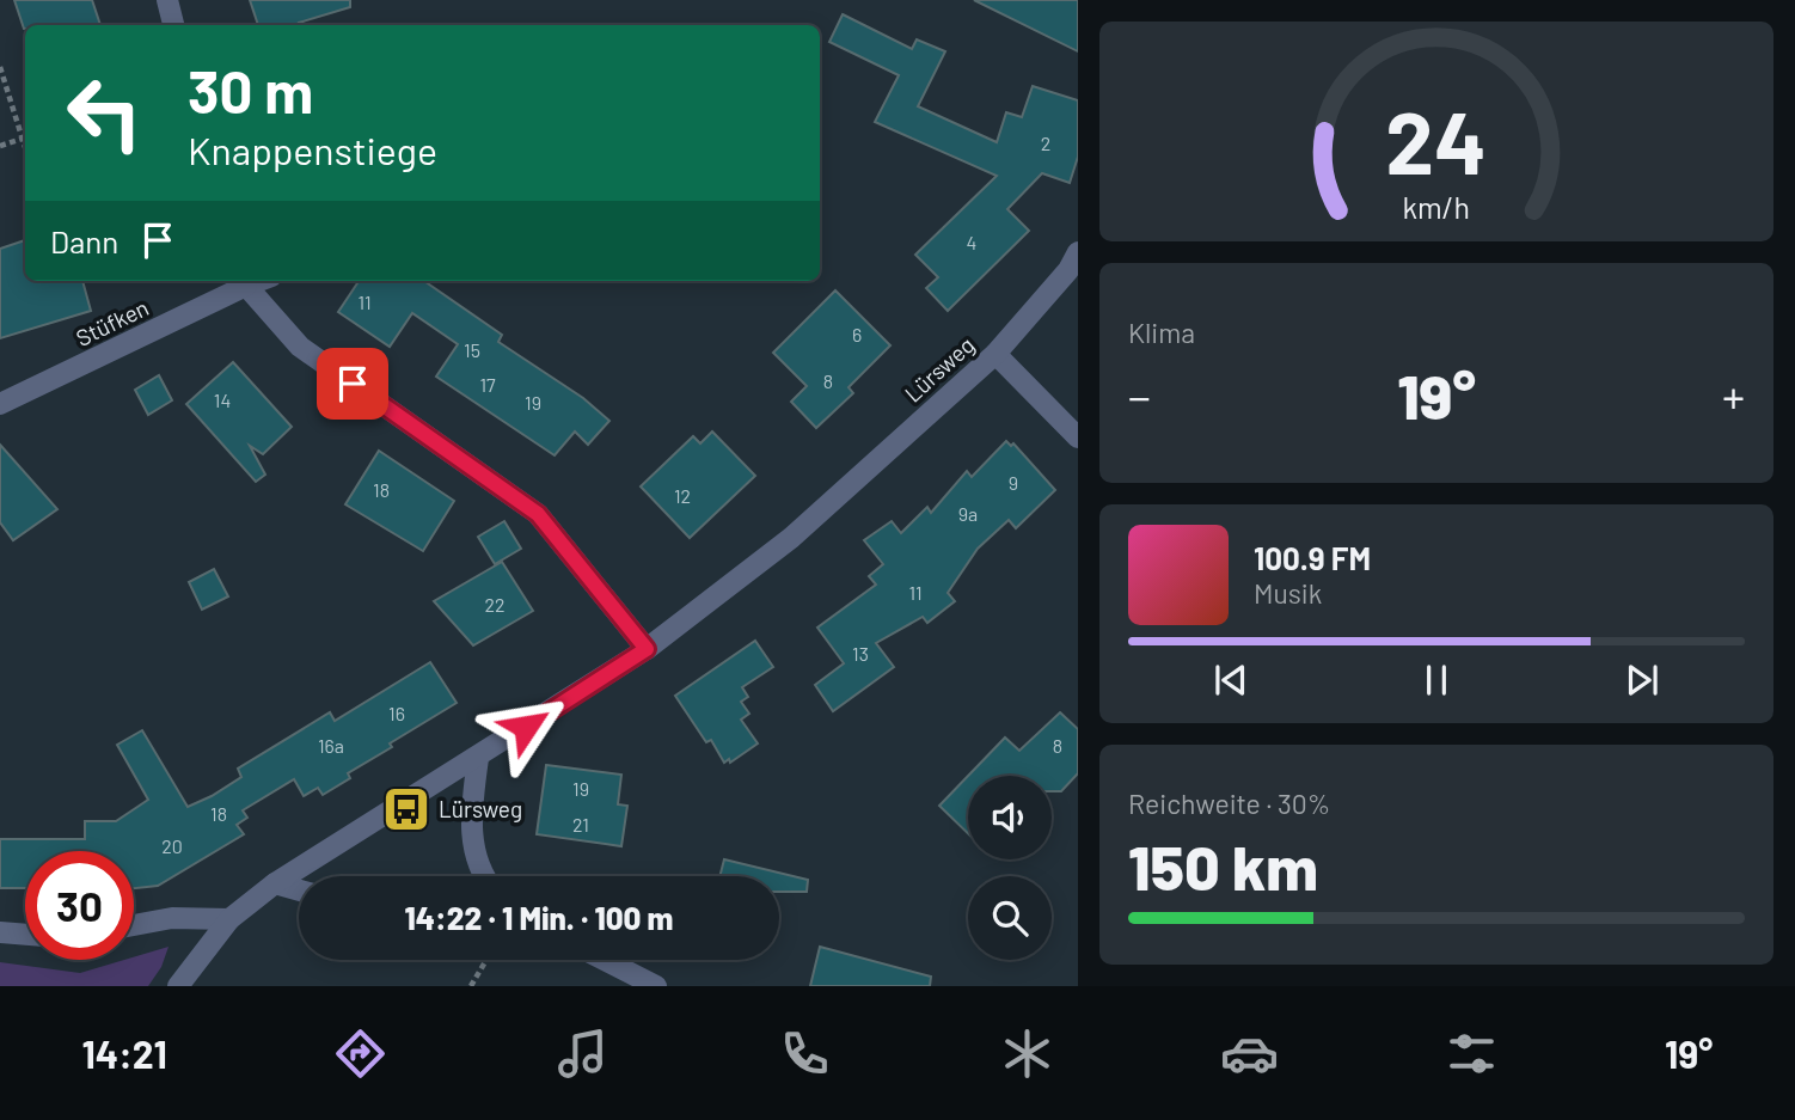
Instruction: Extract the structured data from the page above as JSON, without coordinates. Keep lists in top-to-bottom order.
{
  "streets": {
    "street": ["Stüfken", "Lürsweg"]
  },
  "places": {
    "bus stop": ["Lürsweg"]
  },
  "house_numbers": [
    "2",
    "4",
    "11",
    "6",
    "15",
    "8",
    "17",
    "14",
    "19",
    "9",
    "18",
    "12",
    "9a",
    "11",
    "22",
    "13",
    "16",
    "16a",
    "8",
    "19",
    "18",
    "21",
    "20"
  ],
  "page": {
    "turn": ["30 m", "Knappenstiege"],
    "then": "Dann",
    "tile": [
      "Klima",
      ["Reichweite · 30%", "150 km"]
    ],
    "heat": ["−", "19°", "+"],
    "song": ["100.9 FM", "Musik"],
    "limit": "30",
    "trip": "14:22 · 1 Min. · 100 m",
    "tabs": ["14:21", "19°"],
    "gauge": ["24", "km/h"]
  }
}
